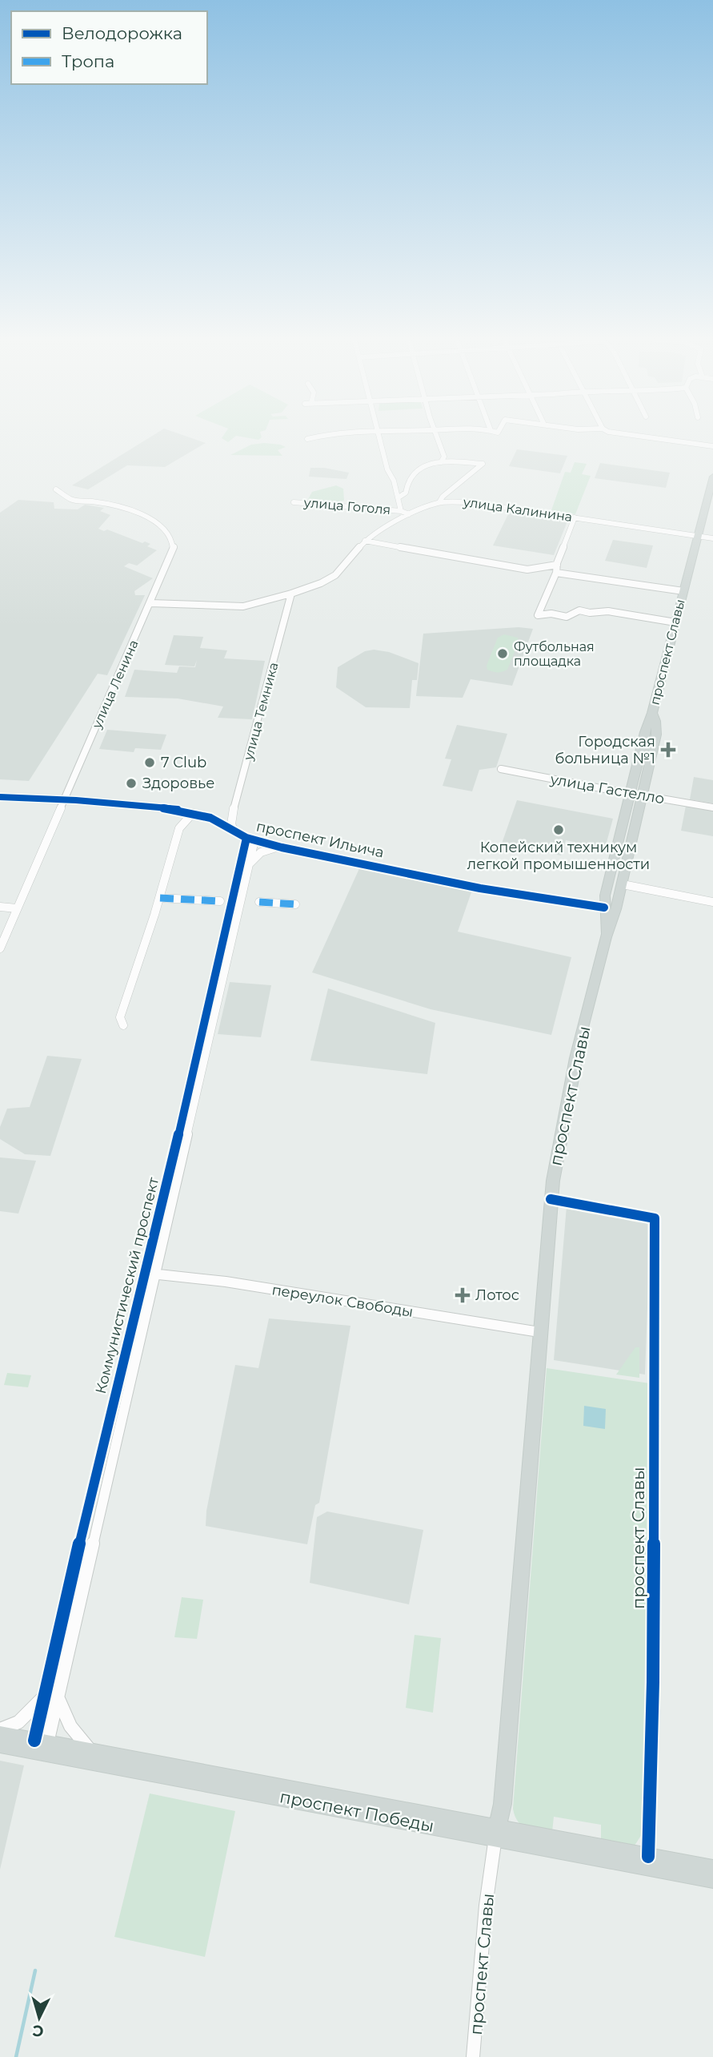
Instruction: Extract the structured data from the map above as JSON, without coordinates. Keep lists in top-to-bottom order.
{
  "streets": {
    "main road": [
      "проспект Славы",
      "улица Гастелло",
      "проспект Ильича",
      "проспект Победы"
    ],
    "street": [
      "улица Гоголя",
      "улица Калинина",
      "улица Ленина",
      "улица Темника",
      "Коммунистический проспект",
      "переулок Свободы"
    ]
  },
  "crossings": [
    ["улица Гоголя", "улица Калинина"],
    ["улица Калинина", "проспект Славы"],
    ["улица Калинина", "улица Ленина"],
    ["улица Калинина", "улица Темника"],
    ["проспект Славы", "улица Гастелло"],
    ["проспект Славы", "проспект Ильича"],
    ["проспект Славы", "переулок Свободы"],
    ["проспект Славы", "проспект Победы"],
    ["улица Ленина", "проспект Ильича"],
    ["улица Темника", "проспект Ильича"],
    ["Коммунистический проспект", "переулок Свободы"],
    ["Коммунистический проспект", "проспект Победы"]
  ],
  "places": {
    "other": [
      "Футбольная площадка",
      "7 Club",
      "Здоровье",
      "Копейский техникум легкой промышенности"
    ],
    "health": ["Городская больница №1", "Лотос"]
  },
  "legend": ["Велодорожка", "Тропа"],
  "north": "bottom"
}
